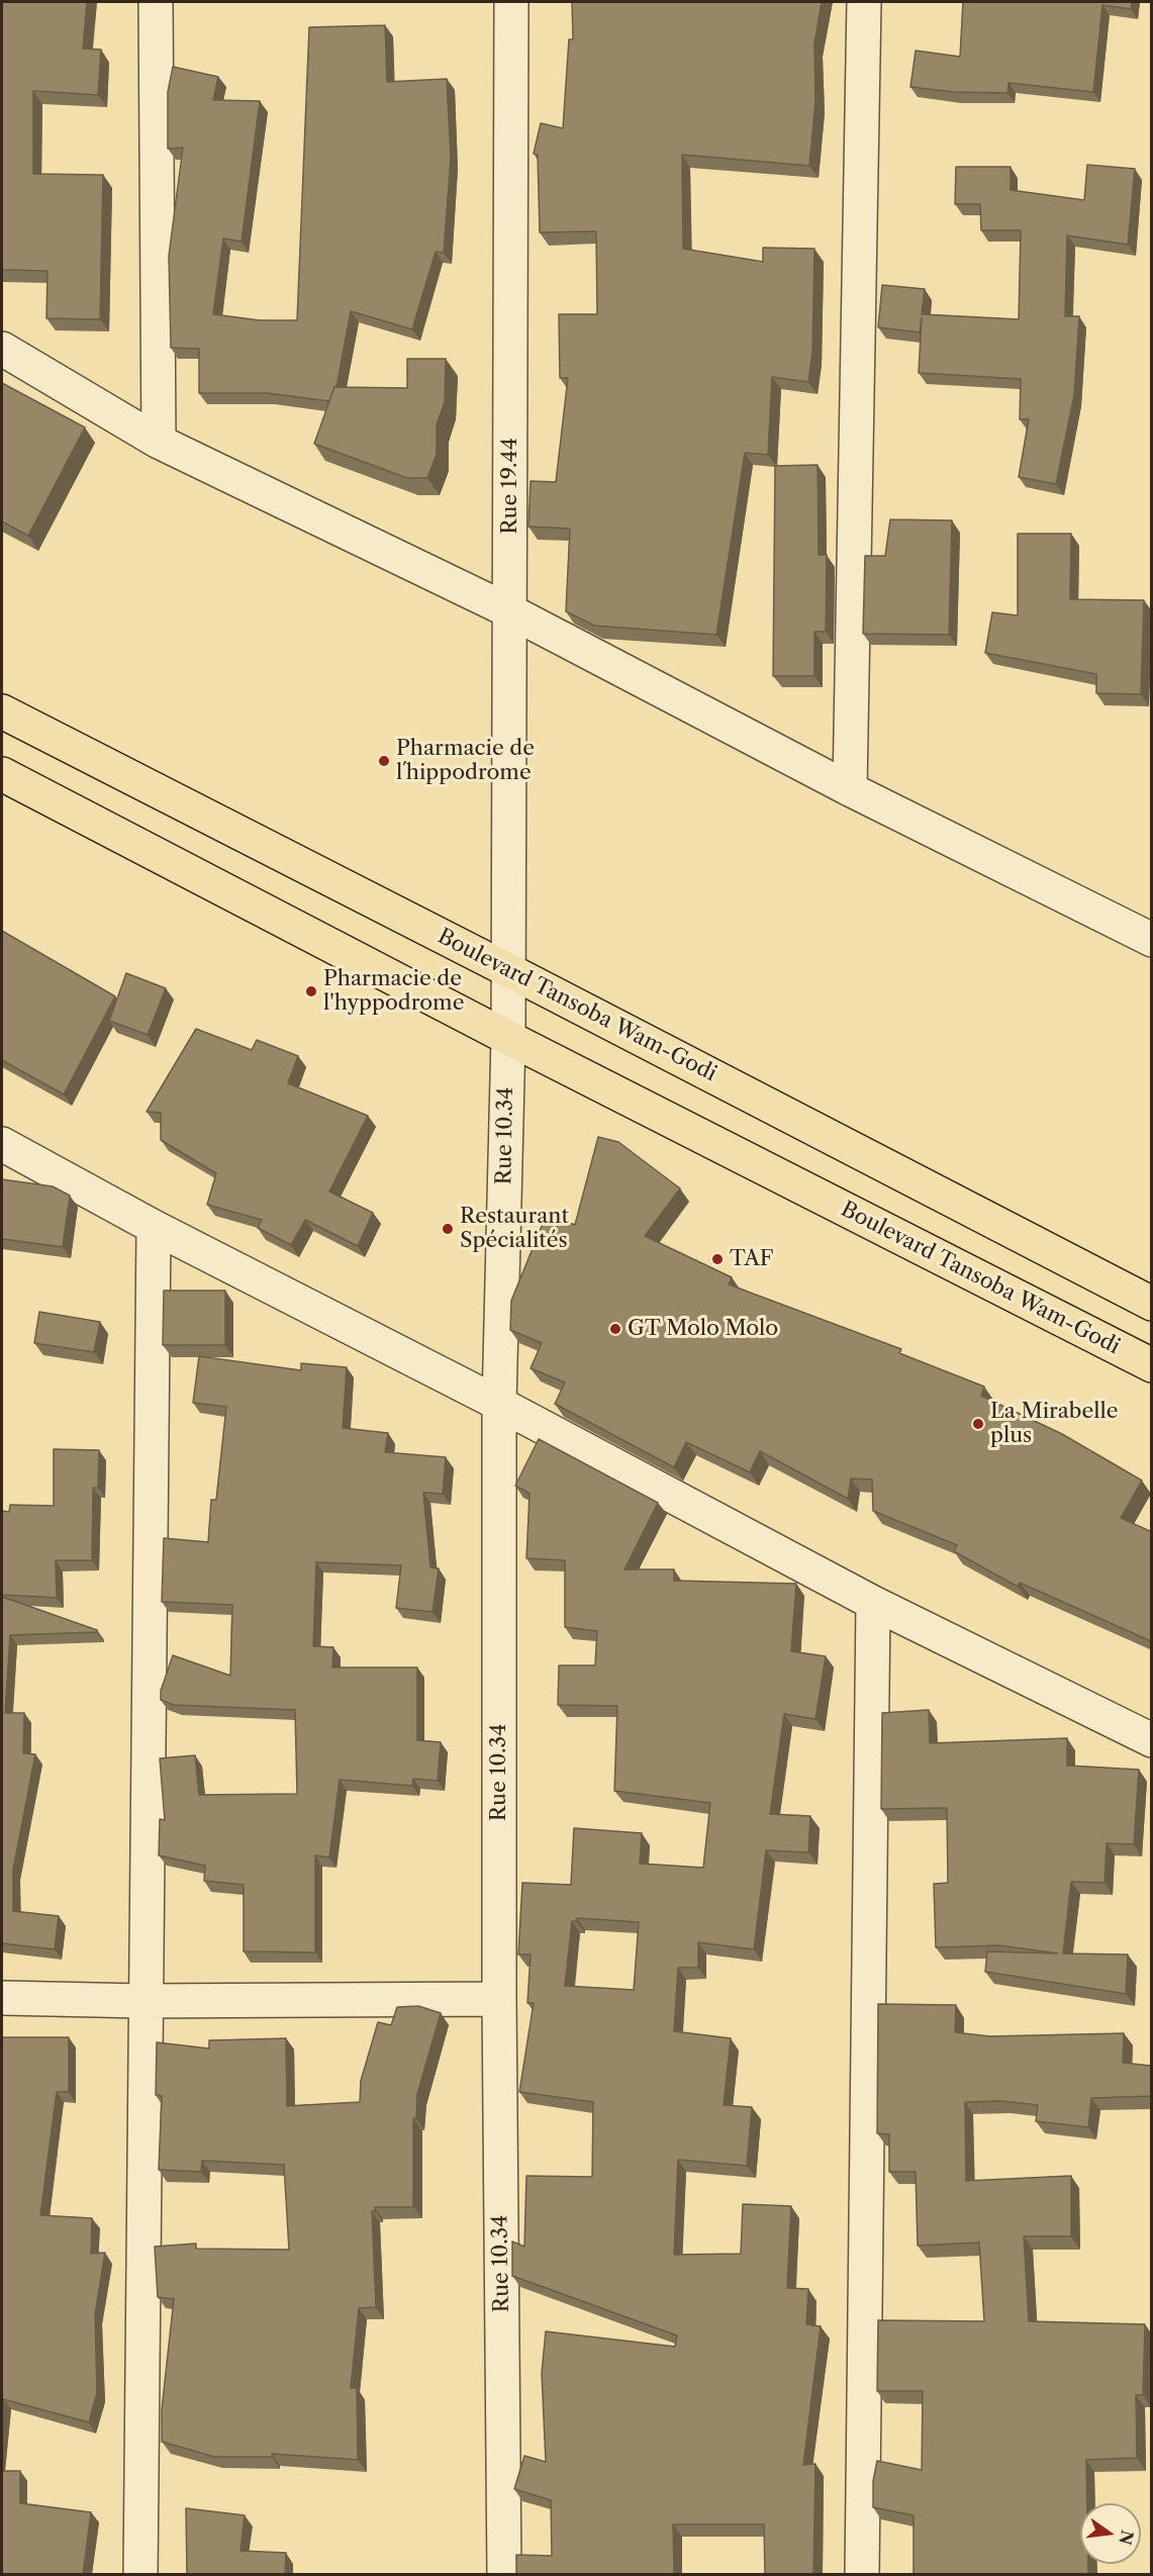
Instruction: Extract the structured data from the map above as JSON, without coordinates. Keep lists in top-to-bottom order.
{
  "streets": {
    "main road": ["Boulevard Tansoba Wam-Godi"],
    "street": ["Rue 19.44", "Rue 10.34"]
  },
  "crossings": [
    ["Rue 19.44", "Boulevard Tansoba Wam-Godi"],
    ["Rue 19.44", "Rue 10.34"],
    ["Boulevard Tansoba Wam-Godi", "Rue 10.34"]
  ],
  "places": [
    "Pharmacie de l´hippodrome",
    "Pharmacie de l'hyppodrome",
    "Restaurant Spécialités",
    "TAF",
    "GT Molo Molo",
    "La Mirabelle plus"
  ],
  "north": "right"
}
